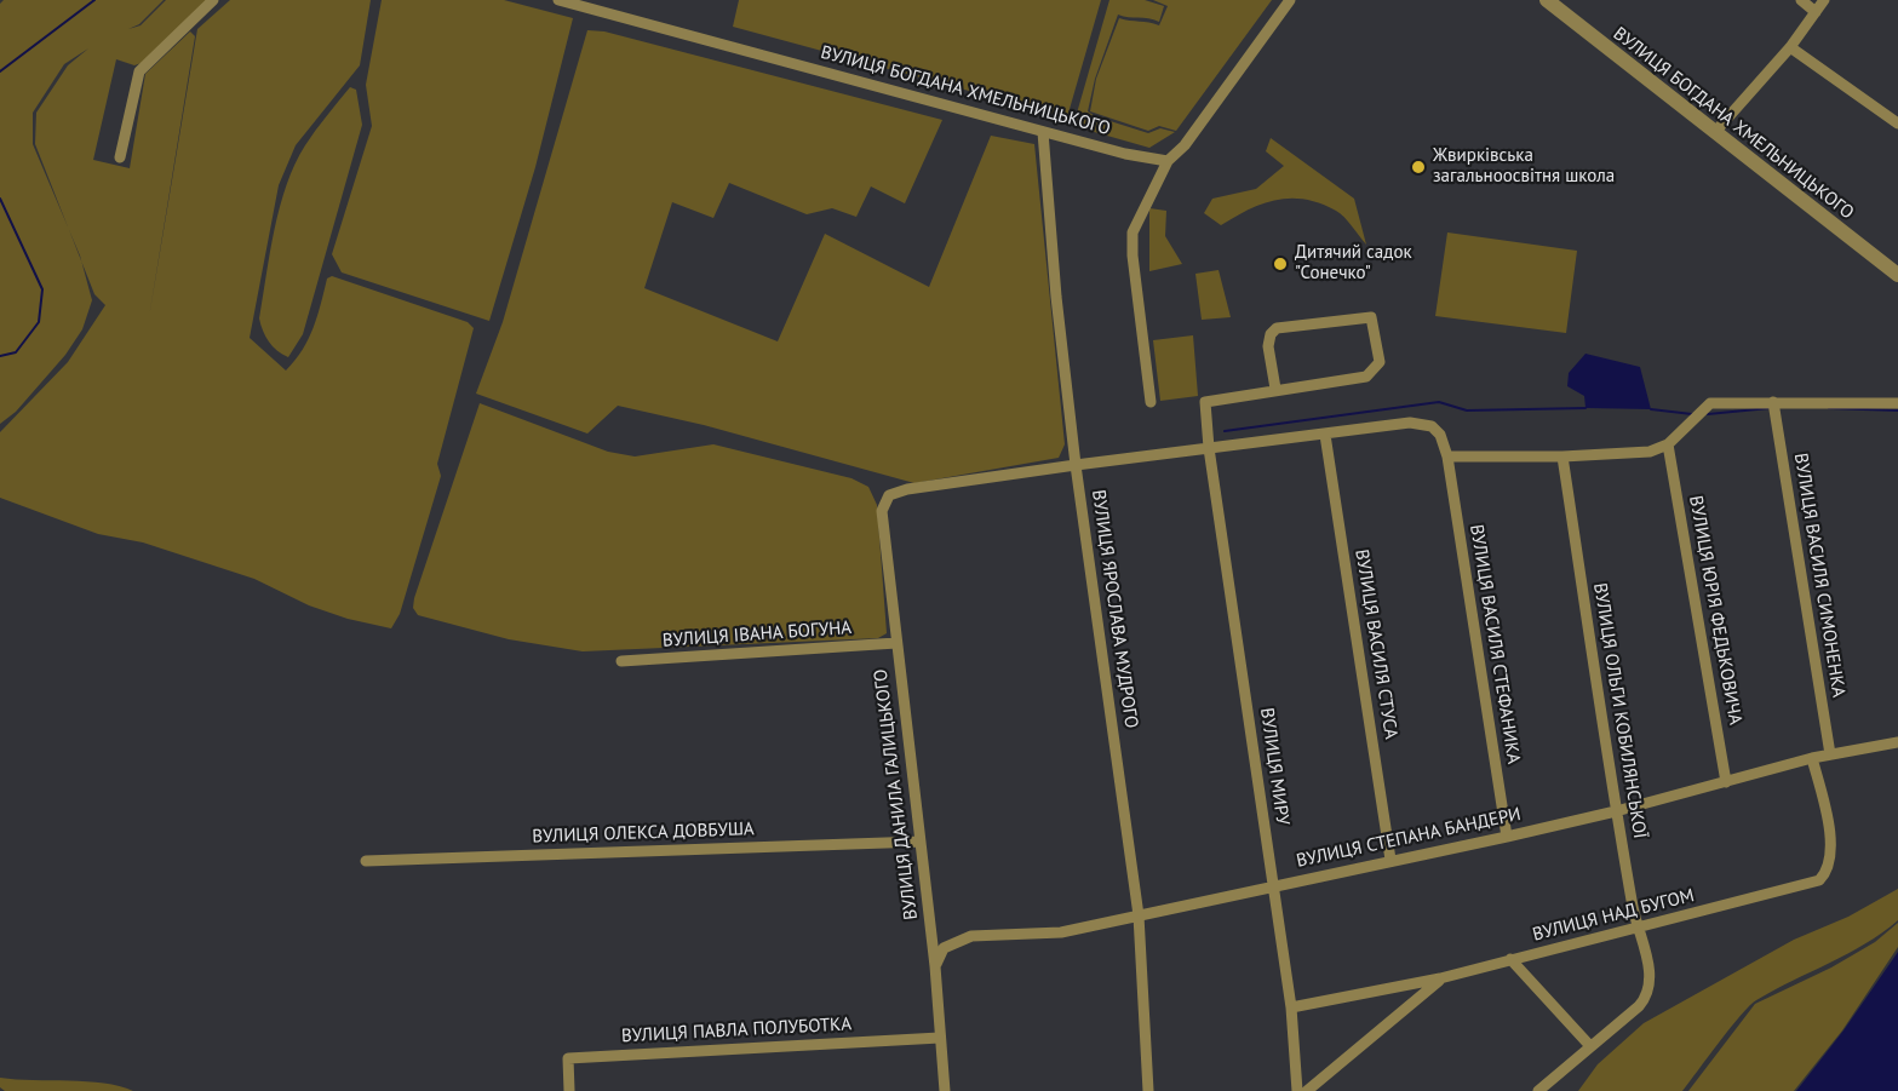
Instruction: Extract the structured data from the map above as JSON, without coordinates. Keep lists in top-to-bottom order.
{
  "streets": {
    "street": [
      "ВУЛИЦЯ БОГДАНА ХМЕЛЬНИЦЬКОГО",
      "ВУЛИЦЯ ВАСИЛЯ СИМОНЕНКА",
      "ВУЛИЦЯ ЯРОСЛАВА МУДРОГО",
      "ВУЛИЦЯ ЮРІЯ ФЕДЬКОВИЧА",
      "ВУЛИЦЯ ІВАНА БОГУНА",
      "ВУЛИЦЯ ВАСИЛЯ СТУСА",
      "ВУЛИЦЯ ВАСИЛЯ СТЕФАНИКА",
      "ВУЛИЦЯ ОЛЬГИ КОБИЛЯНСЬКОЇ",
      "ВУЛИЦЯ МИРУ",
      "ВУЛИЦЯ ДАНИЛА ГАЛИЦЬКОГО",
      "ВУЛИЦЯ ОЛЕКСА ДОВБУША",
      "ВУЛИЦЯ СТЕПАНА БАНДЕРИ",
      "ВУЛИЦЯ НАД БУГОМ",
      "ВУЛИЦЯ ПАВЛА ПОЛУБОТКА"
    ]
  },
  "crossings": [
    ["ВУЛИЦЯ БОГДАНА ХМЕЛЬНИЦЬКОГО", "ВУЛИЦЯ ЯРОСЛАВА МУДРОГО"],
    ["ВУЛИЦЯ ВАСИЛЯ СИМОНЕНКА", "ВУЛИЦЯ СТЕПАНА БАНДЕРИ"],
    ["ВУЛИЦЯ ЯРОСЛАВА МУДРОГО", "ВУЛИЦЯ ДАНИЛА ГАЛИЦЬКОГО"],
    ["ВУЛИЦЯ ЯРОСЛАВА МУДРОГО", "ВУЛИЦЯ СТЕПАНА БАНДЕРИ"],
    ["ВУЛИЦЯ ЮРІЯ ФЕДЬКОВИЧА", "ВУЛИЦЯ СТЕПАНА БАНДЕРИ"],
    ["ВУЛИЦЯ ІВАНА БОГУНА", "ВУЛИЦЯ ДАНИЛА ГАЛИЦЬКОГО"],
    ["ВУЛИЦЯ ВАСИЛЯ СТУСА", "ВУЛИЦЯ СТЕПАНА БАНДЕРИ"],
    ["ВУЛИЦЯ ВАСИЛЯ СТЕФАНИКА", "ВУЛИЦЯ СТЕПАНА БАНДЕРИ"],
    ["ВУЛИЦЯ ОЛЬГИ КОБИЛЯНСЬКОЇ", "ВУЛИЦЯ СТЕПАНА БАНДЕРИ"],
    ["ВУЛИЦЯ ОЛЬГИ КОБИЛЯНСЬКОЇ", "ВУЛИЦЯ НАД БУГОМ"],
    ["ВУЛИЦЯ МИРУ", "ВУЛИЦЯ СТЕПАНА БАНДЕРИ"],
    ["ВУЛИЦЯ МИРУ", "ВУЛИЦЯ НАД БУГОМ"],
    ["ВУЛИЦЯ ДАНИЛА ГАЛИЦЬКОГО", "ВУЛИЦЯ ОЛЕКСА ДОВБУША"],
    ["ВУЛИЦЯ ДАНИЛА ГАЛИЦЬКОГО", "ВУЛИЦЯ СТЕПАНА БАНДЕРИ"],
    ["ВУЛИЦЯ ДАНИЛА ГАЛИЦЬКОГО", "ВУЛИЦЯ ПАВЛА ПОЛУБОТКА"],
    ["ВУЛИЦЯ СТЕПАНА БАНДЕРИ", "ВУЛИЦЯ НАД БУГОМ"]
  ],
  "places": ["Жвирківська загальноосвітня школа", "Дитячий садок \"Сонечко\""]
}
